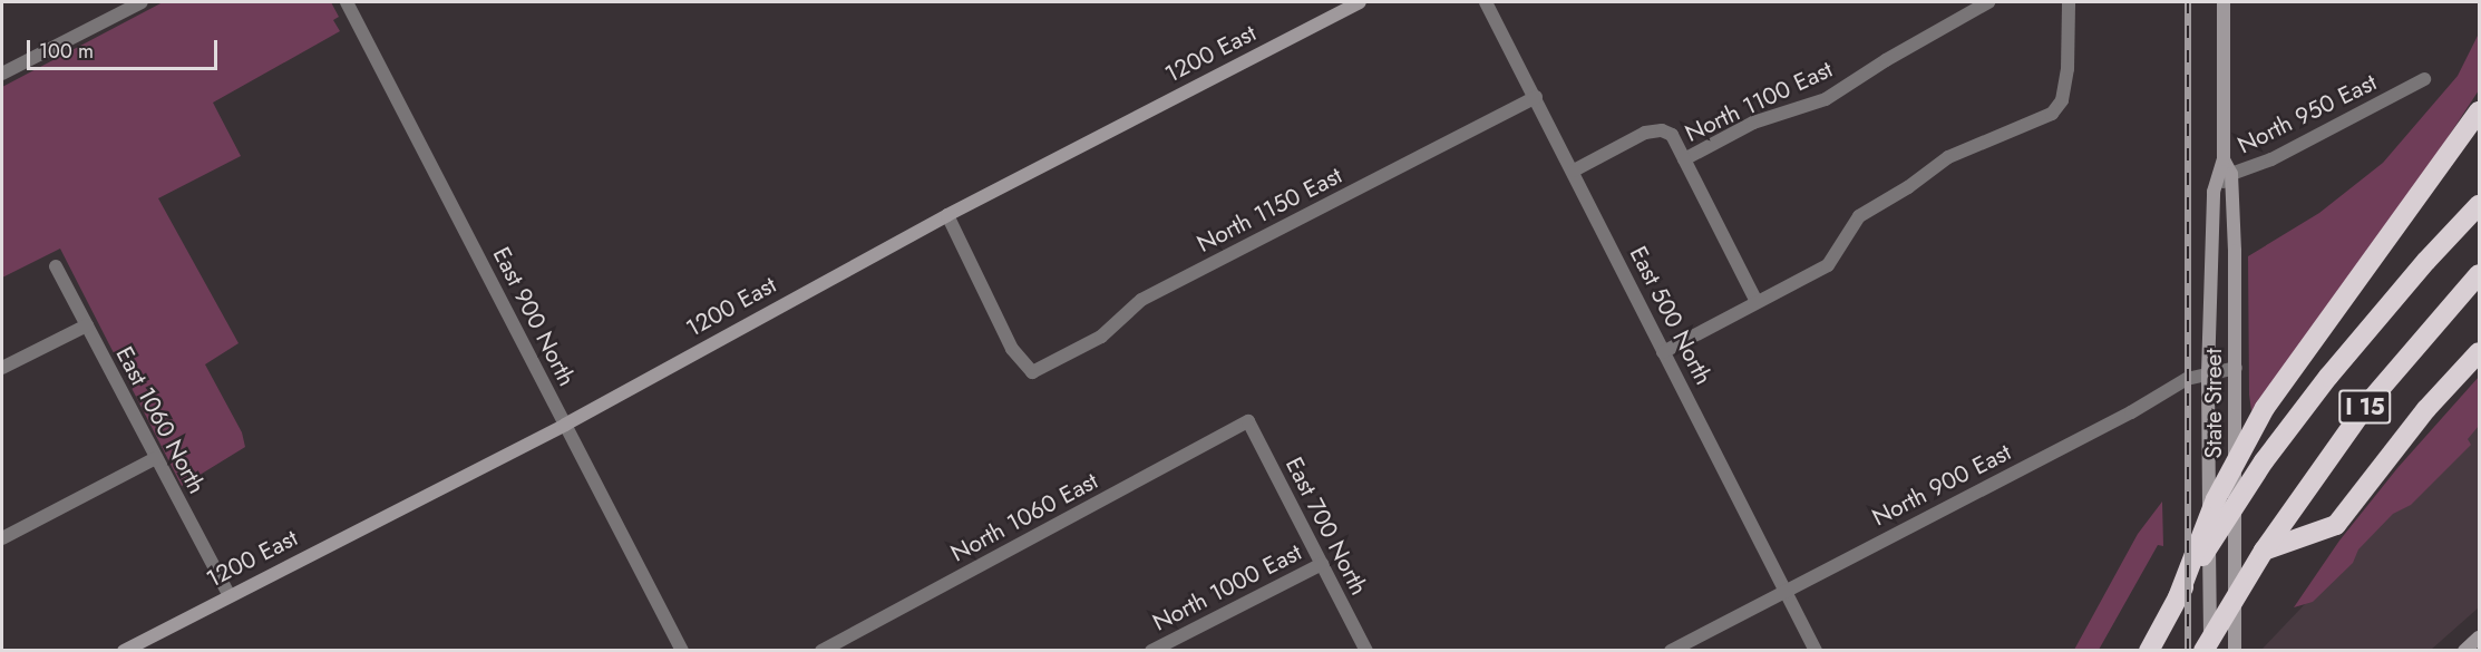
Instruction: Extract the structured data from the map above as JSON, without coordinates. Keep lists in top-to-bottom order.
{
  "streets": {
    "highway": ["I 15"],
    "main road": ["1200 East", "State Street"],
    "street": [
      "North 1100 East",
      "North 950 East",
      "North 1150 East",
      "East 500 North",
      "East 900 North",
      "East 1060 North",
      "North 900 East",
      "North 1060 East",
      "East 700 North",
      "North 1000 East"
    ]
  },
  "crossings": [
    ["1200 East", "North 1150 East"],
    ["1200 East", "East 900 North"],
    ["1200 East", "East 1060 North"],
    ["North 1100 East", "East 500 North"],
    ["North 950 East", "State Street"],
    ["North 1150 East", "East 500 North"],
    ["East 500 North", "North 900 East"],
    ["State Street", "North 900 East"],
    ["North 1060 East", "East 700 North"],
    ["East 700 North", "North 1000 East"]
  ],
  "scale_bar": "100 m"
}
